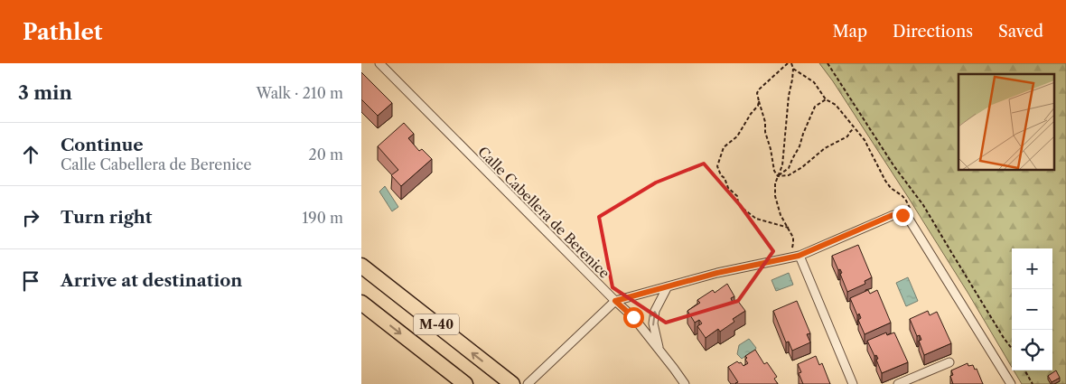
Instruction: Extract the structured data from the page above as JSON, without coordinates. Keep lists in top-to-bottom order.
{
  "streets": {
    "highway": ["M-40"],
    "street": ["Calle Cabellera de Berenice"]
  },
  "page": {
    "header": "Pathlet",
    "nav": ["Map", "Directions", "Saved"],
    "heading": ["3 min", "Walk · 210 m"],
    "list": [
      ["Continue", "Calle Cabellera de Berenice", "20 m"],
      ["Turn right", "190 m"],
      "Arrive at destination"
    ],
    "map_buttons": ["+", "−"]
  }
}
